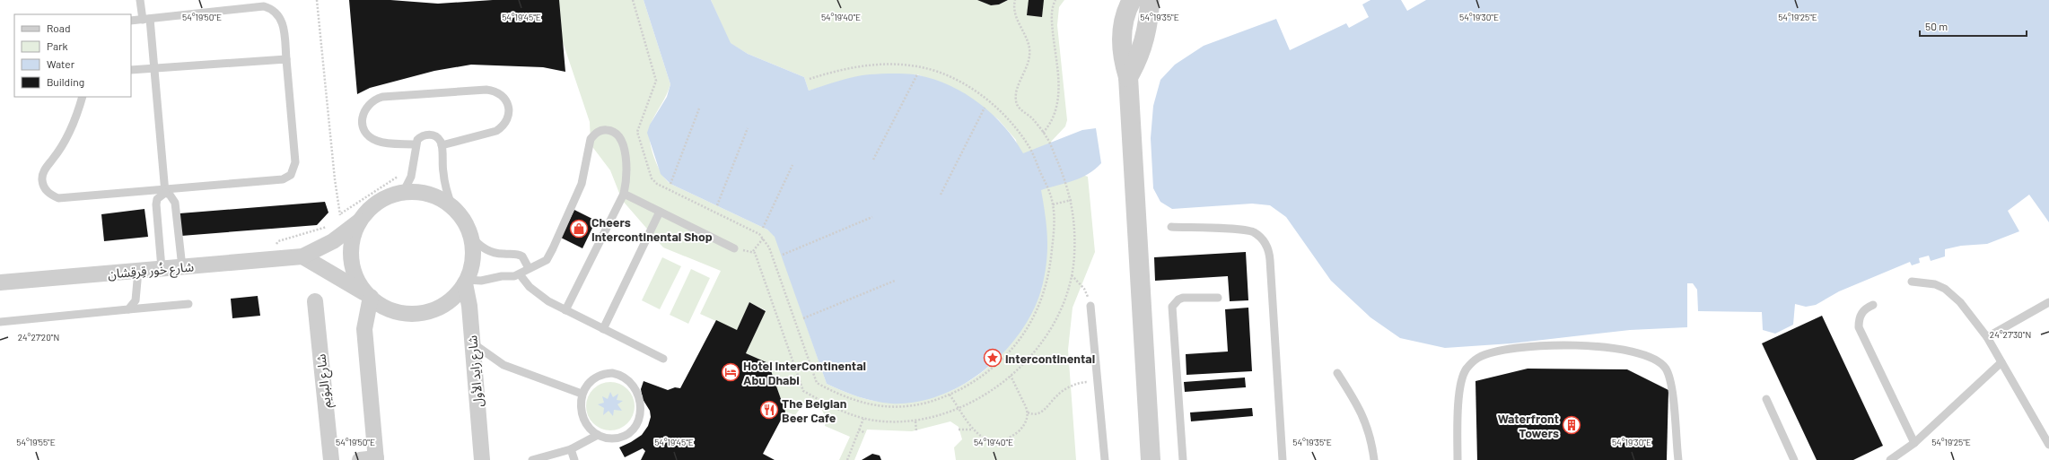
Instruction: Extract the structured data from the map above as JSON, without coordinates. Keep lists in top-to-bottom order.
{
  "streets": {
    "street": ["شارع خُور قِرقِشان", "شارع زايد الأول", "شارع البوَيم"]
  },
  "crossings": [
    ["شارع خُور قِرقِشان", "شارع زايد الأول"]
  ],
  "places": {
    "shop": ["Cheers Intercontinental Shop"],
    "place": ["intercontinental"],
    "hotel": ["Hotel InterContinental Abu Dhabi"],
    "restaurant": ["The Belgian Beer Cafe"],
    "building": ["Waterfront Towers"]
  },
  "legend": [
    "Road",
    "Park",
    "Water",
    "Building"
  ],
  "scale_bar": "50 m",
  "coordinates": [
    "54°19'25\"E",
    "54°19'50\"E",
    "54°19'45\"E",
    "54°19'40\"E",
    "54°19'35\"E",
    "54°19'30\"E",
    "24°27'30\"N",
    "24°27'20\"N",
    "54°19'55\"E"
  ]
}
